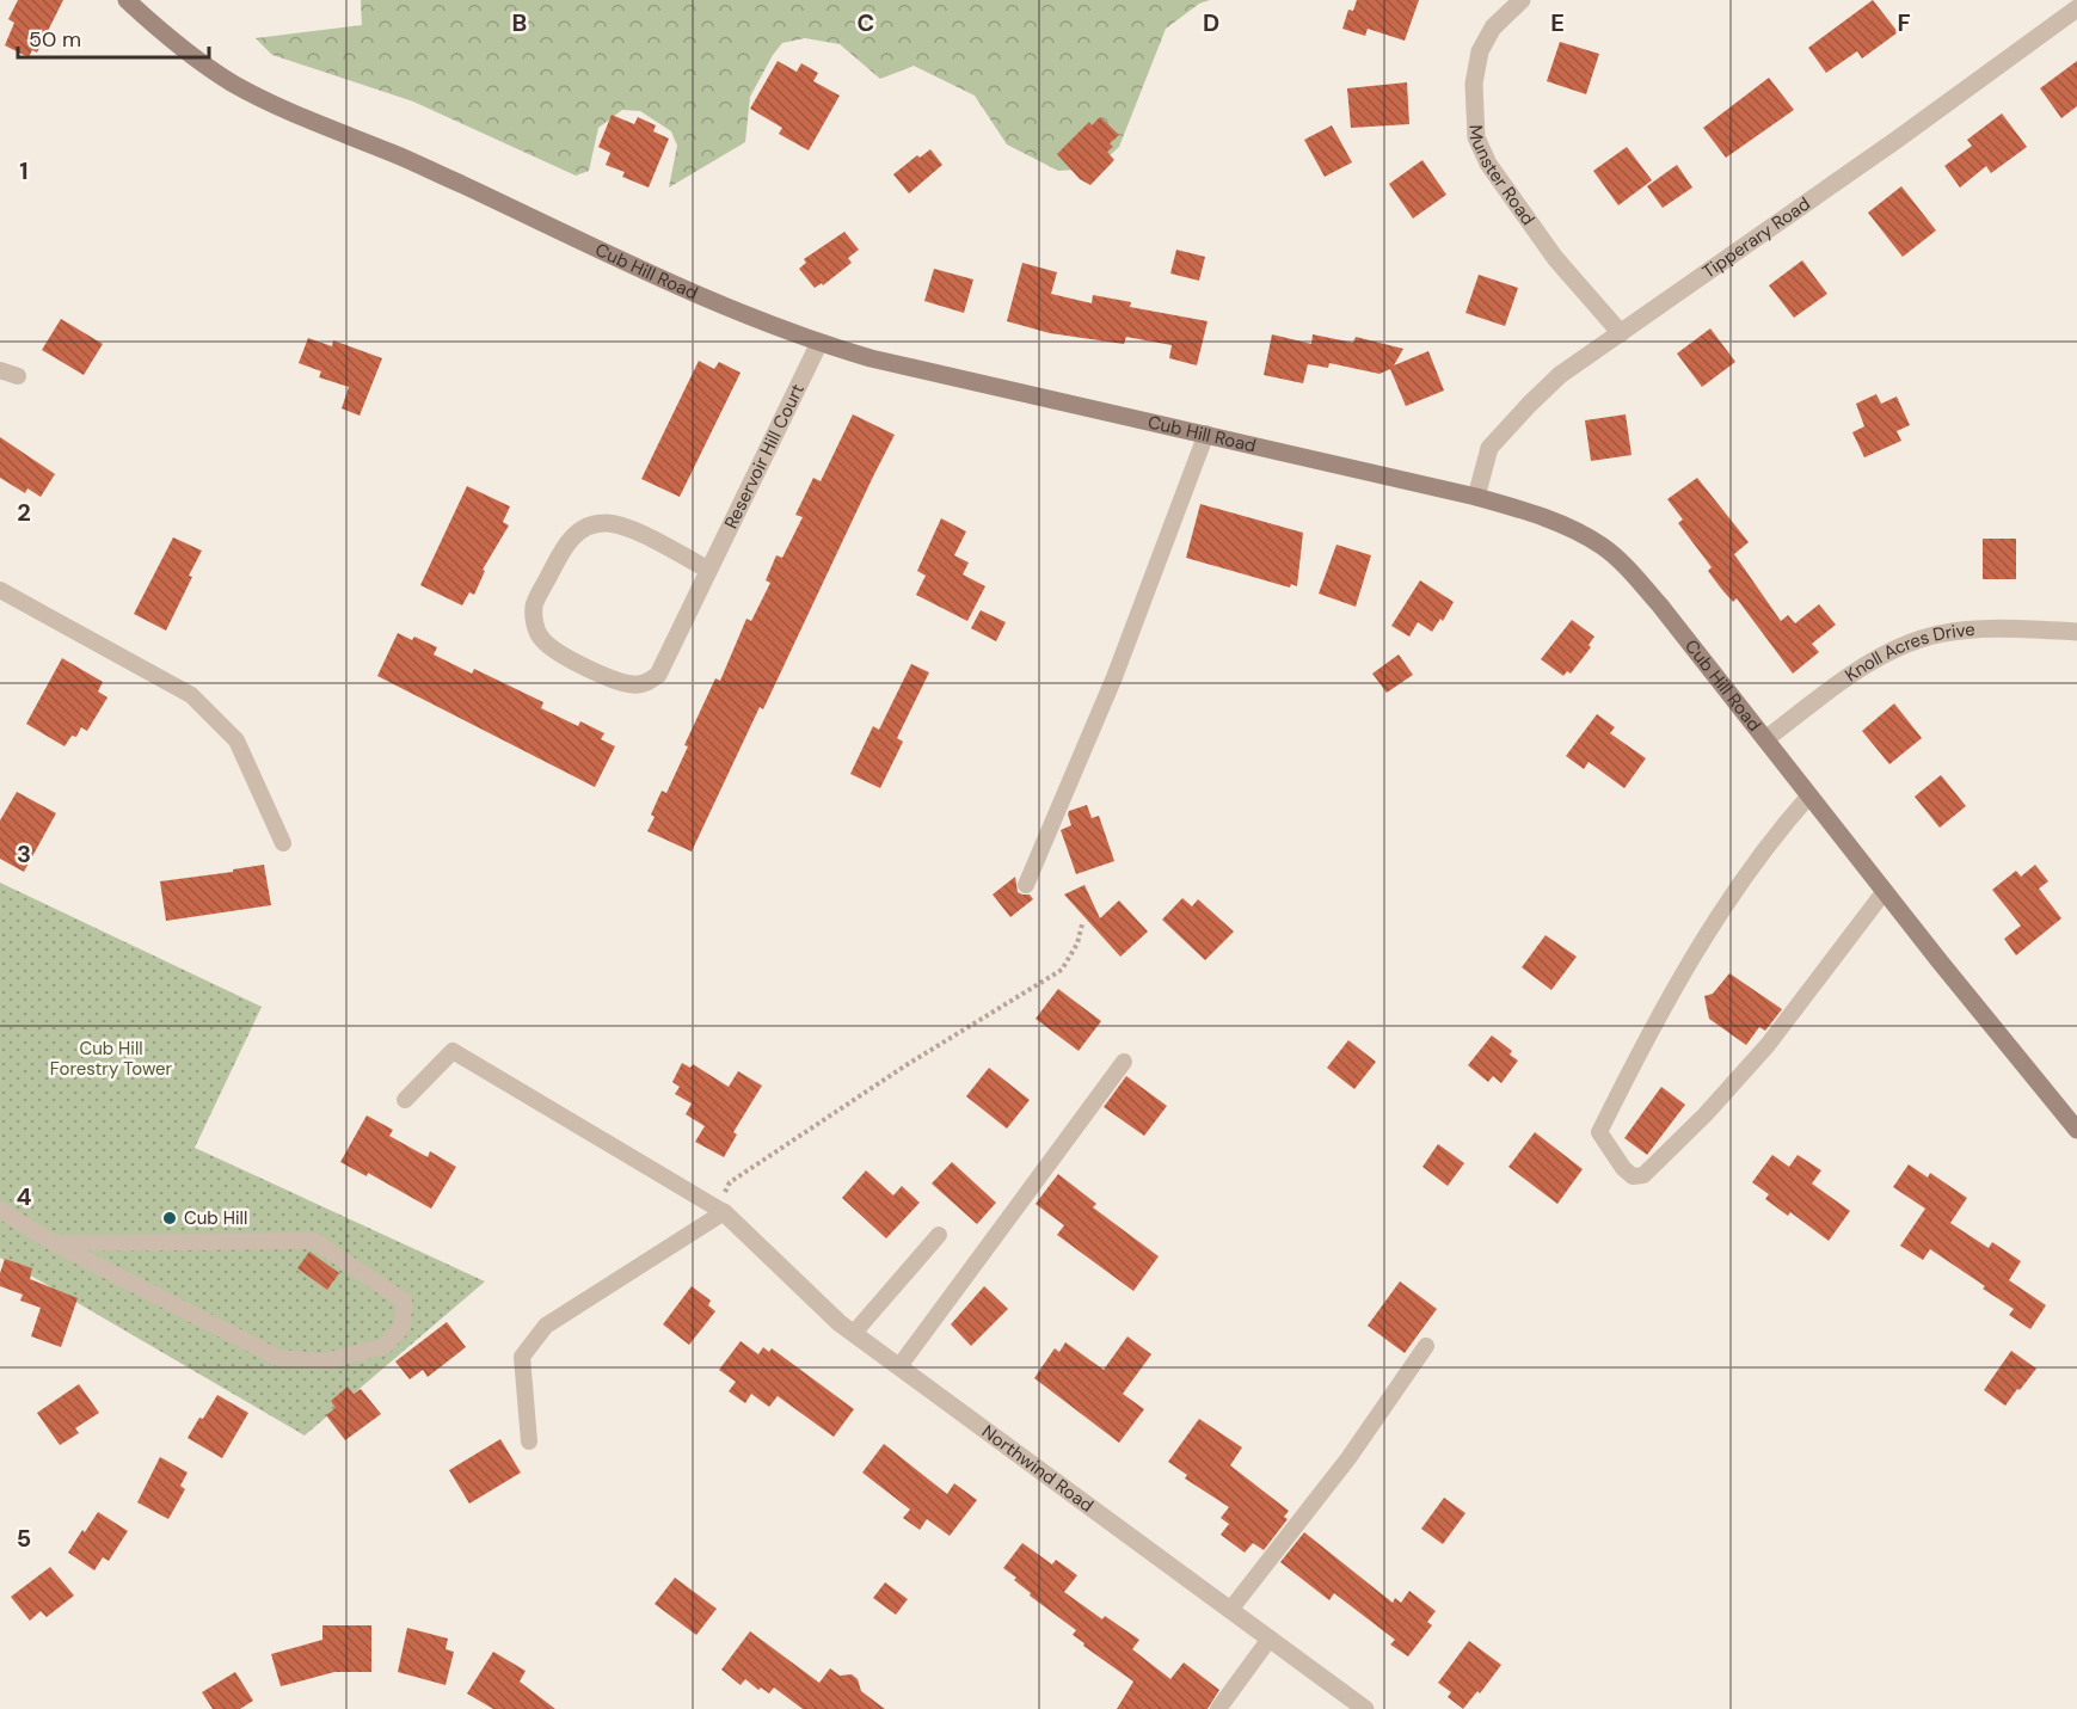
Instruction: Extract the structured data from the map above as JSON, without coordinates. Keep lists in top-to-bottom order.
{
  "streets": {
    "street": [
      "Munster Road",
      "Tipperary Road",
      "Cub Hill Road",
      "Reservoir Hill Court",
      "Knoll Acres Drive",
      "Northwind Road"
    ]
  },
  "crossings": [
    ["Munster Road", "Tipperary Road"],
    ["Tipperary Road", "Cub Hill Road"],
    ["Cub Hill Road", "Reservoir Hill Court"],
    ["Cub Hill Road", "Knoll Acres Drive"]
  ],
  "parks": ["Cub Hill Forestry Tower"],
  "places": ["Cub Hill"],
  "scale_bar": "50 m",
  "grid": {
    "columns": [
      "B",
      "C",
      "D",
      "E",
      "F"
    ],
    "rows": [
      "1",
      "2",
      "3",
      "4",
      "5"
    ]
  }
}
